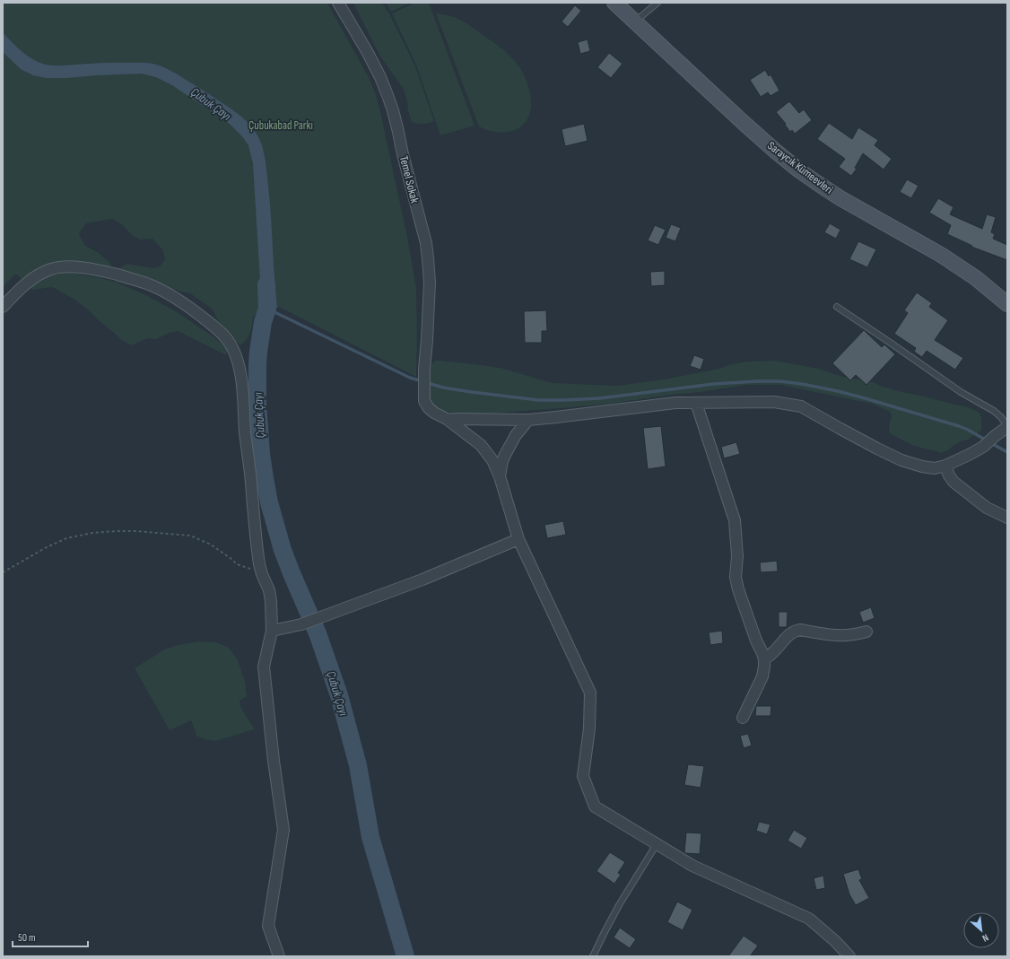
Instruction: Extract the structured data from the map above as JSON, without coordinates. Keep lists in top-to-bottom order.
{
  "streets": {
    "main road": ["Saraycık Kümeevleri"],
    "street": ["Temel Sokak"]
  },
  "water": ["Çubuk Çayı"],
  "parks": ["Çubukabad Parkı"],
  "scale_bar": "50 m",
  "north": "bottom right"
}
